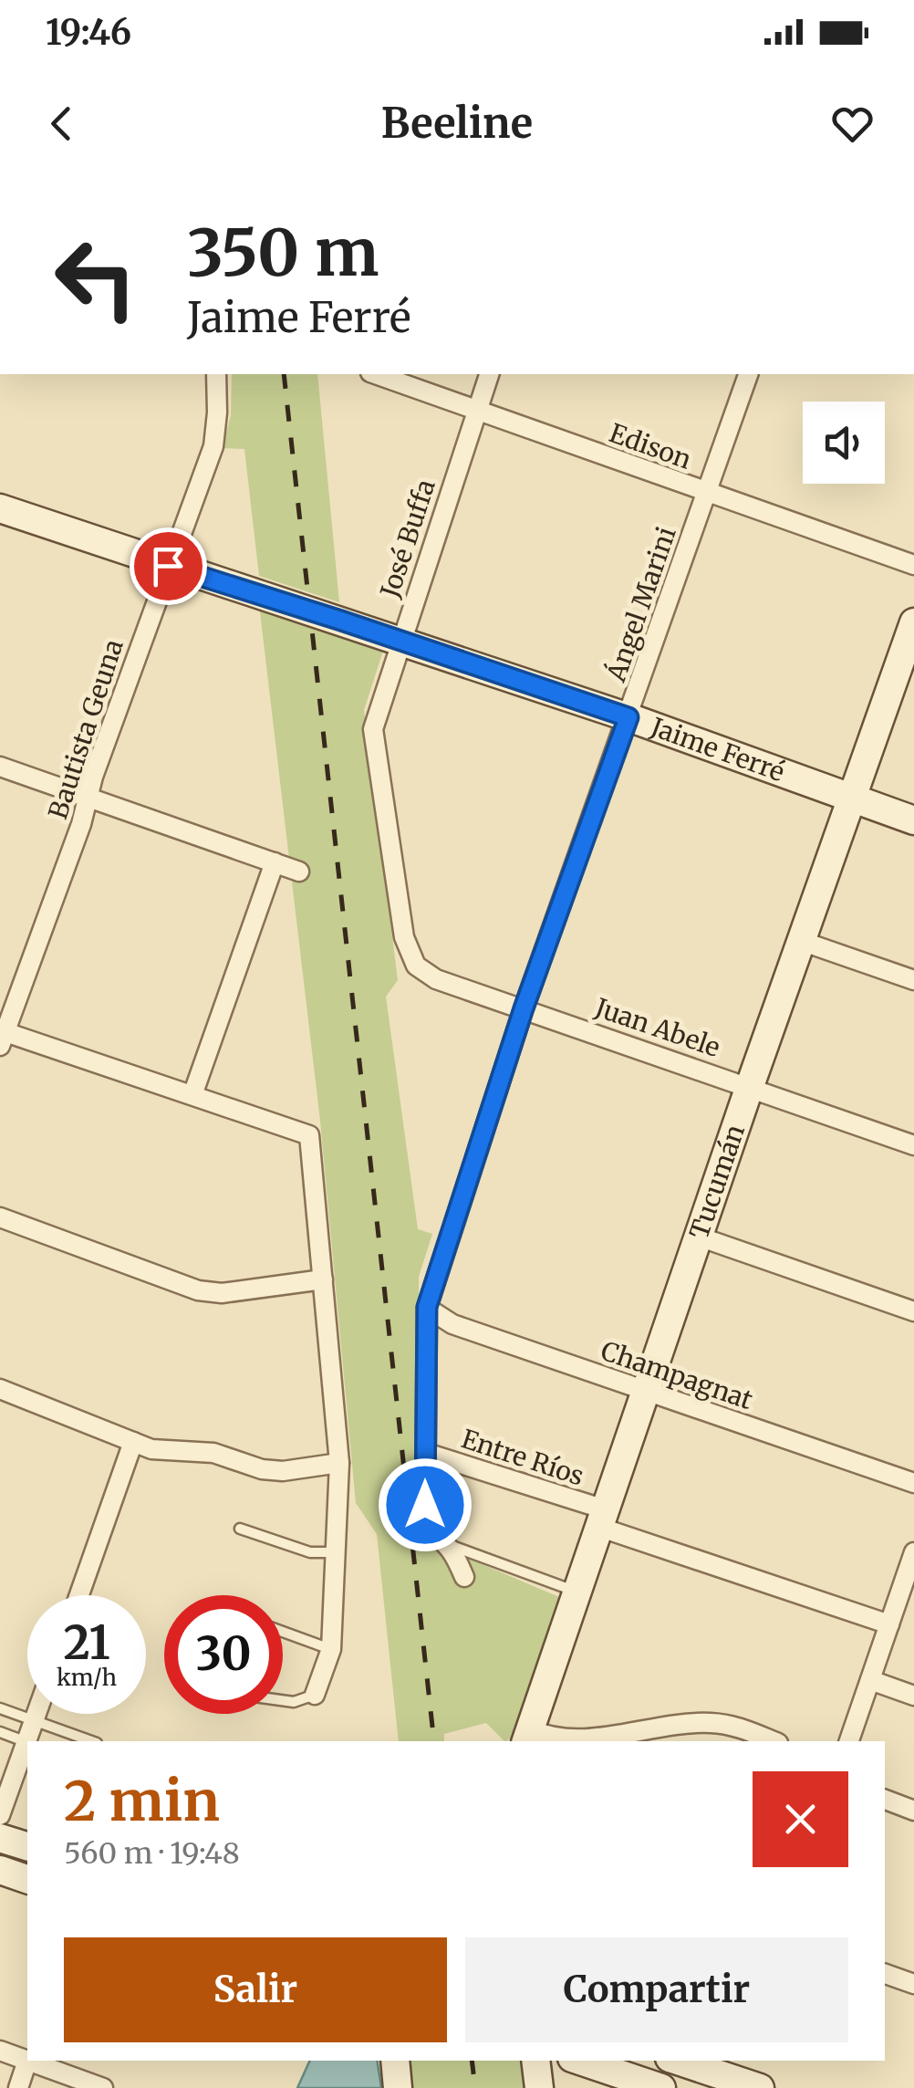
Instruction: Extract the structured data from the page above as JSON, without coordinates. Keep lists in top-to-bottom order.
{
  "streets": {
    "street": [
      "Edison",
      "José Buffa",
      "Ángel Marini",
      "Bautista Geuna",
      "Jaime Ferré",
      "Juan Abele",
      "Tucumán",
      "Champagnat",
      "Entre Ríos"
    ]
  },
  "crossings": [
    ["Edison", "José Buffa"],
    ["Edison", "Ángel Marini"],
    ["José Buffa", "Jaime Ferré"],
    ["José Buffa", "Juan Abele"],
    ["Ángel Marini", "Jaime Ferré"],
    ["Ángel Marini", "Juan Abele"],
    ["Ángel Marini", "Champagnat"],
    ["Ángel Marini", "Entre Ríos"],
    ["Bautista Geuna", "Jaime Ferré"],
    ["Jaime Ferré", "Tucumán"],
    ["Juan Abele", "Tucumán"],
    ["Tucumán", "Champagnat"],
    ["Tucumán", "Entre Ríos"]
  ],
  "page": {
    "status": "19:46",
    "header": "Beeline",
    "turn": ["350 m", "Jaime Ferré"],
    "speed": "21 km/h",
    "limit": "30",
    "heading": ["2 min", "560 m · 19:48"],
    "buttons": ["Salir", "Compartir"]
  }
}
